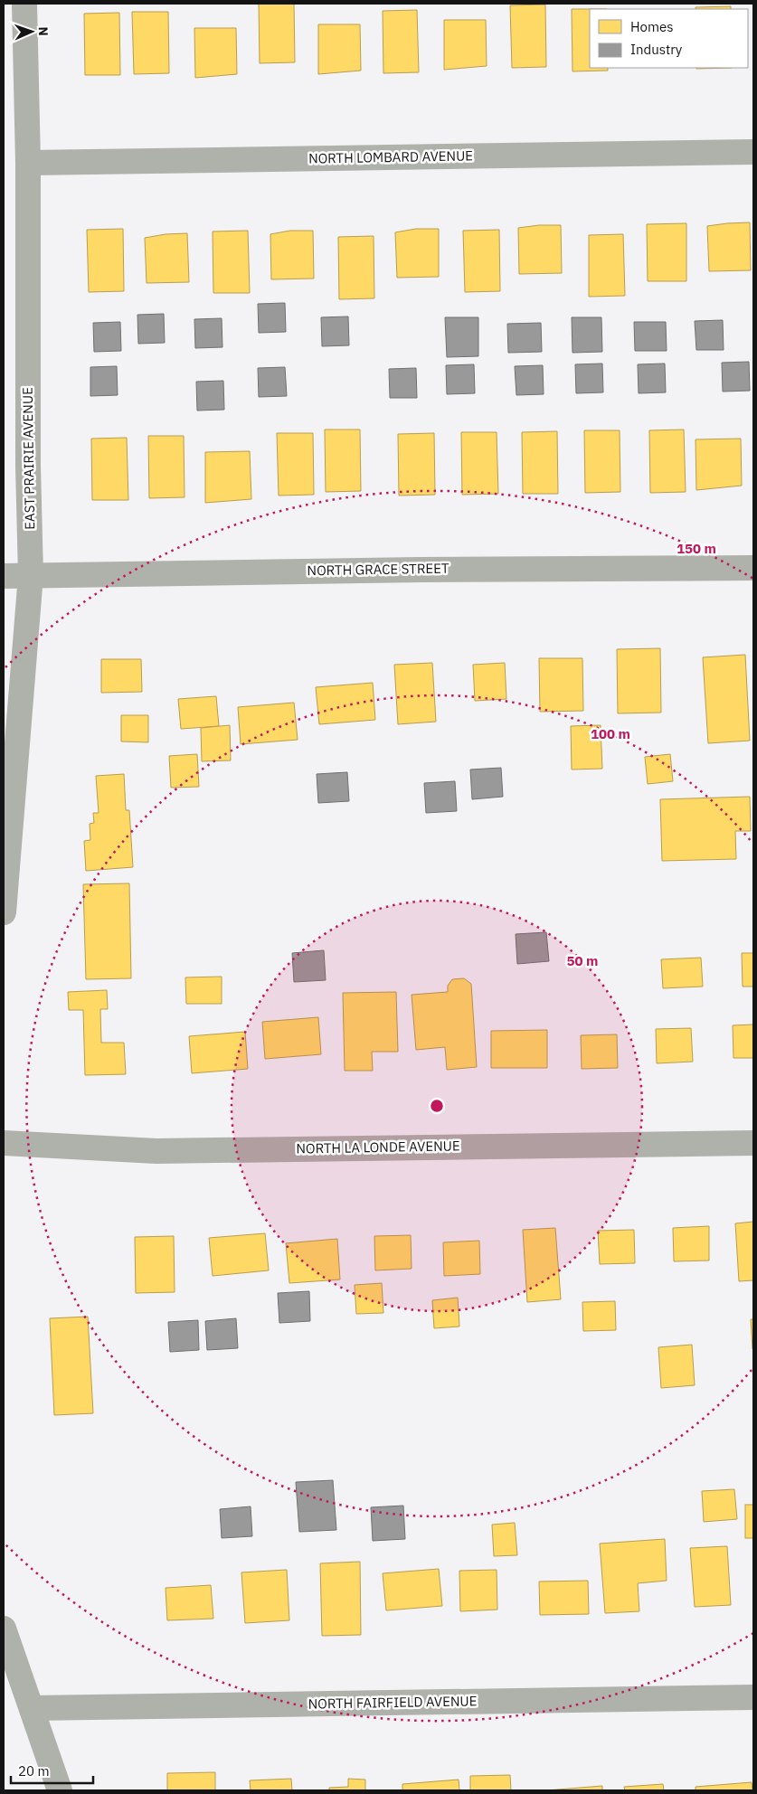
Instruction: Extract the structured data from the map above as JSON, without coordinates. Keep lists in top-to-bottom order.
{
  "streets": {
    "street": [
      "NORTH LOMBARD AVENUE",
      "EAST PRAIRIE AVENUE",
      "NORTH GRACE STREET",
      "NORTH LA LONDE AVENUE",
      "NORTH FAIRFIELD AVENUE"
    ]
  },
  "crossings": [
    ["NORTH LOMBARD AVENUE", "EAST PRAIRIE AVENUE"],
    ["EAST PRAIRIE AVENUE", "NORTH GRACE STREET"]
  ],
  "legend": ["Homes", "Industry"],
  "scale_bar": "20 m",
  "north": "right",
  "rings": ["150 m", "100 m", "50 m"]
}
